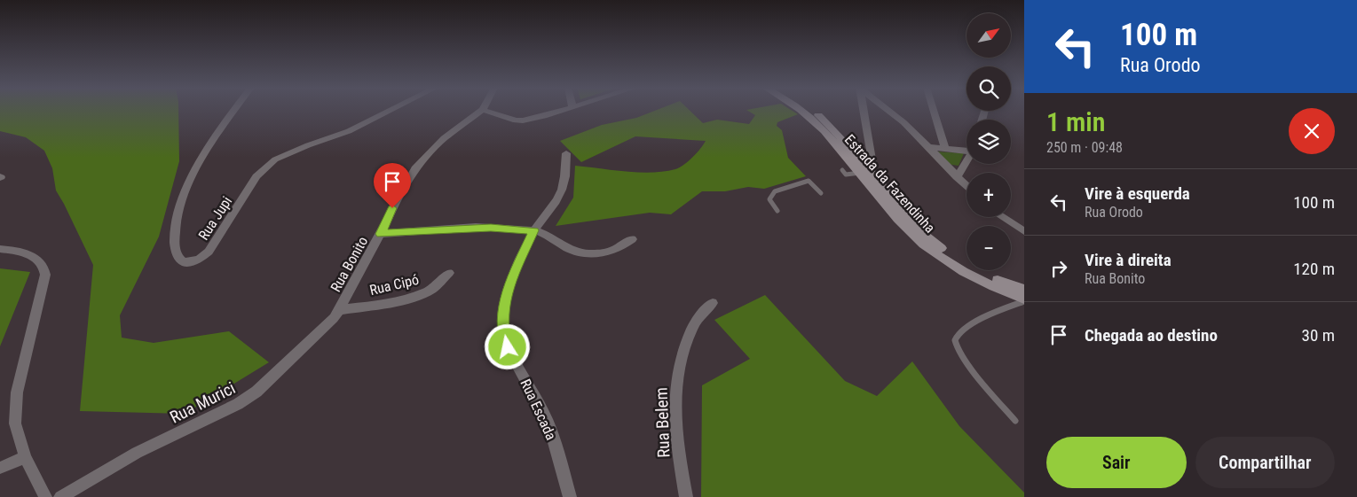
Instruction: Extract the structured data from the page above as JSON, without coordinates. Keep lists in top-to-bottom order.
{
  "streets": {
    "main road": ["Estrada da Fazendinha"],
    "street": [
      "Rua Jupi",
      "Rua Bonito",
      "Rua Cipó",
      "Rua Murici",
      "Rua Escada",
      "Rua Belem"
    ]
  },
  "crossings": [
    ["Rua Bonito", "Rua Cipó"],
    ["Rua Bonito", "Rua Murici"],
    ["Rua Cipó", "Rua Murici"]
  ],
  "north": "top right",
  "page": {
    "turn": ["100 m", "Rua Orodo"],
    "map_buttons": ["+", "−"],
    "heading": ["1 min", "250 m · 09:48"],
    "list": [
      {
        "name": "Vire à esquerda",
        "note": "Rua Orodo",
        "value": "100 m"
      },
      {
        "name": "Vire à direita",
        "note": "Rua Bonito",
        "value": "120 m"
      },
      {
        "name": "Chegada ao destino",
        "value": "30 m"
      }
    ],
    "buttons": ["Sair", "Compartilhar"]
  }
}
